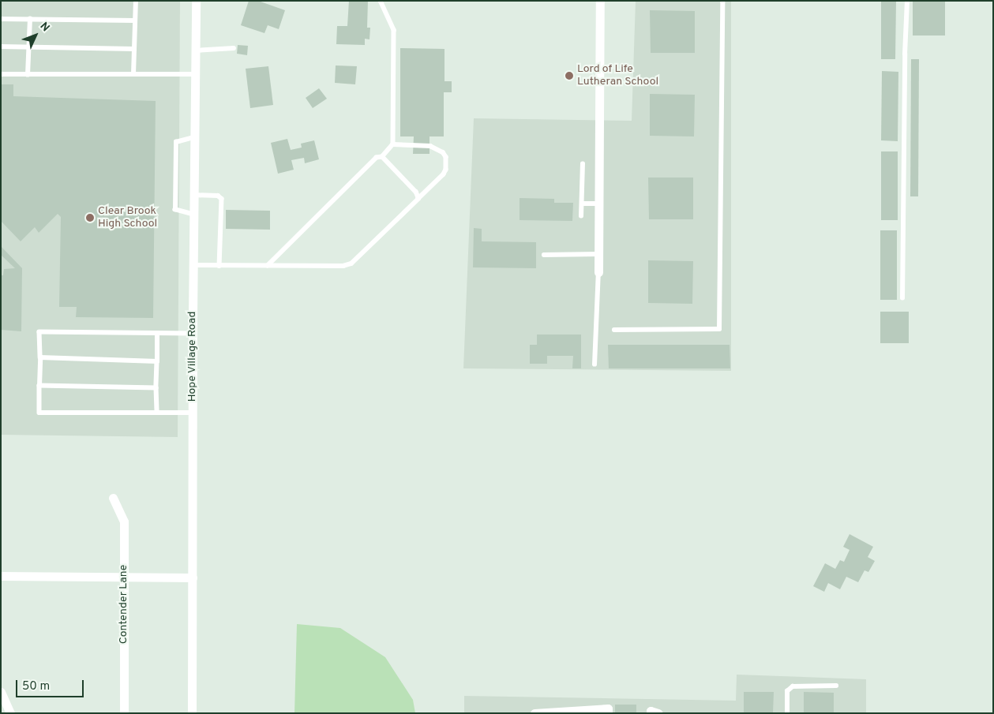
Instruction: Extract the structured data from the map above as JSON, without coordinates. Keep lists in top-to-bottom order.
{
  "streets": {
    "street": ["Hope Village Road", "Contender Lane"]
  },
  "places": ["Lord of Life Lutheran School", "Clear Brook High School"],
  "scale_bar": "50 m",
  "north": "top right"
}
